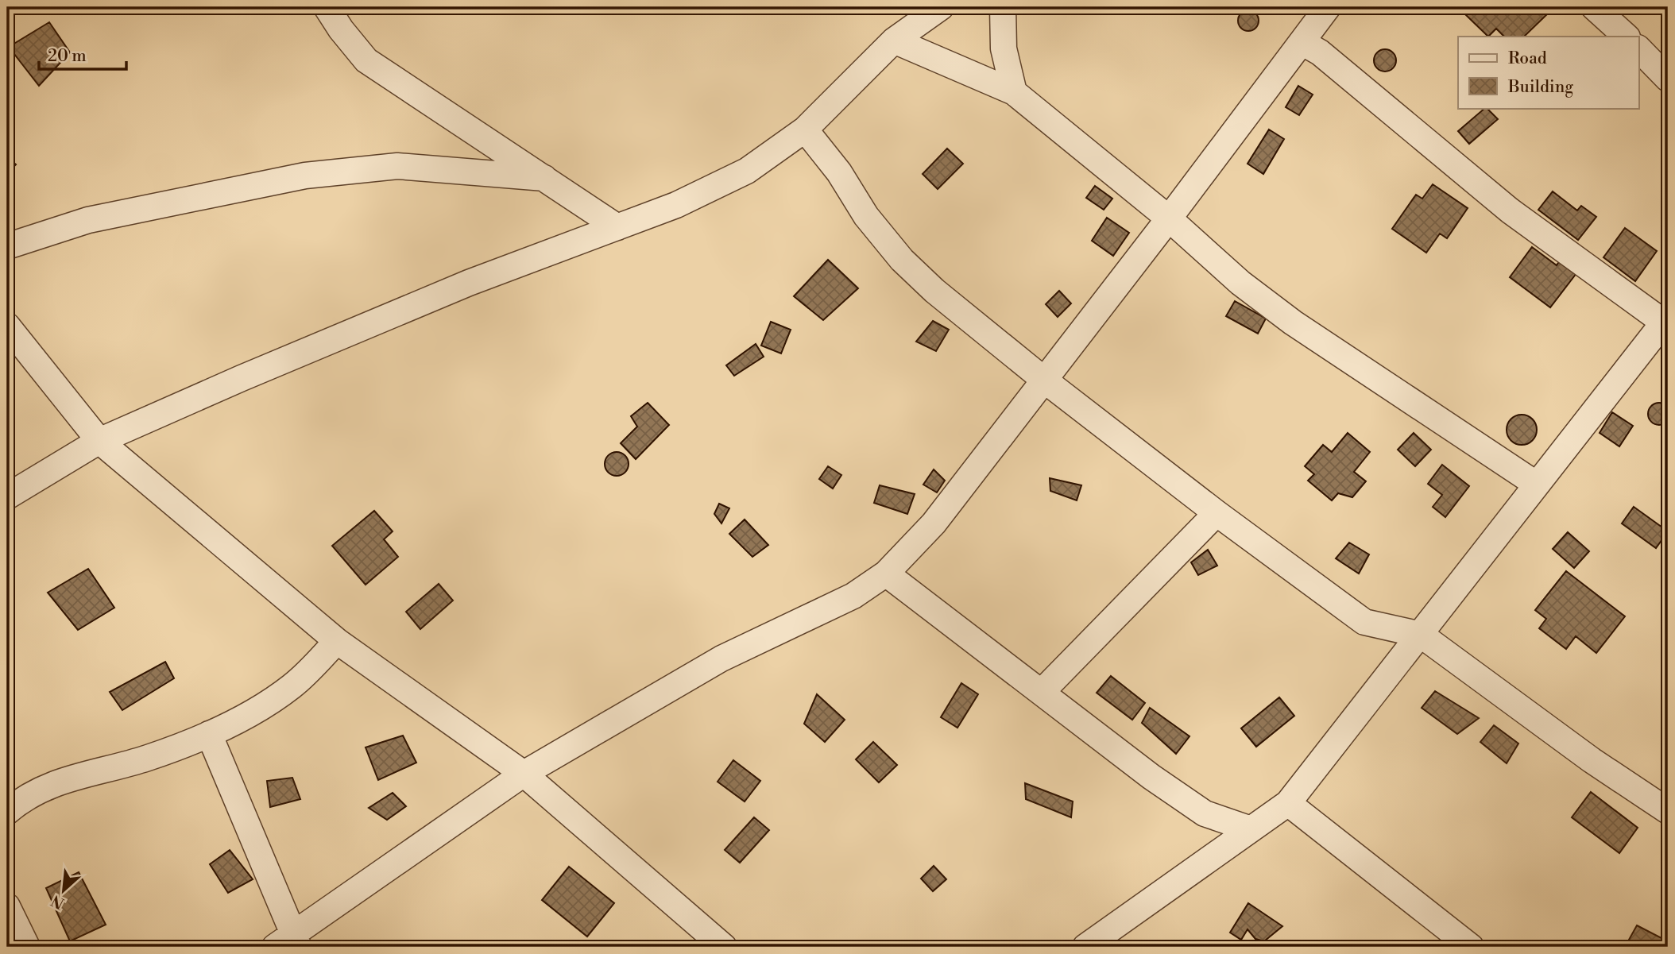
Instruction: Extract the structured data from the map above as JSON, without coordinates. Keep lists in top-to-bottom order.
{
  "legend": ["Road", "Building"],
  "scale_bar": "20 m",
  "north": "bottom left"
}
